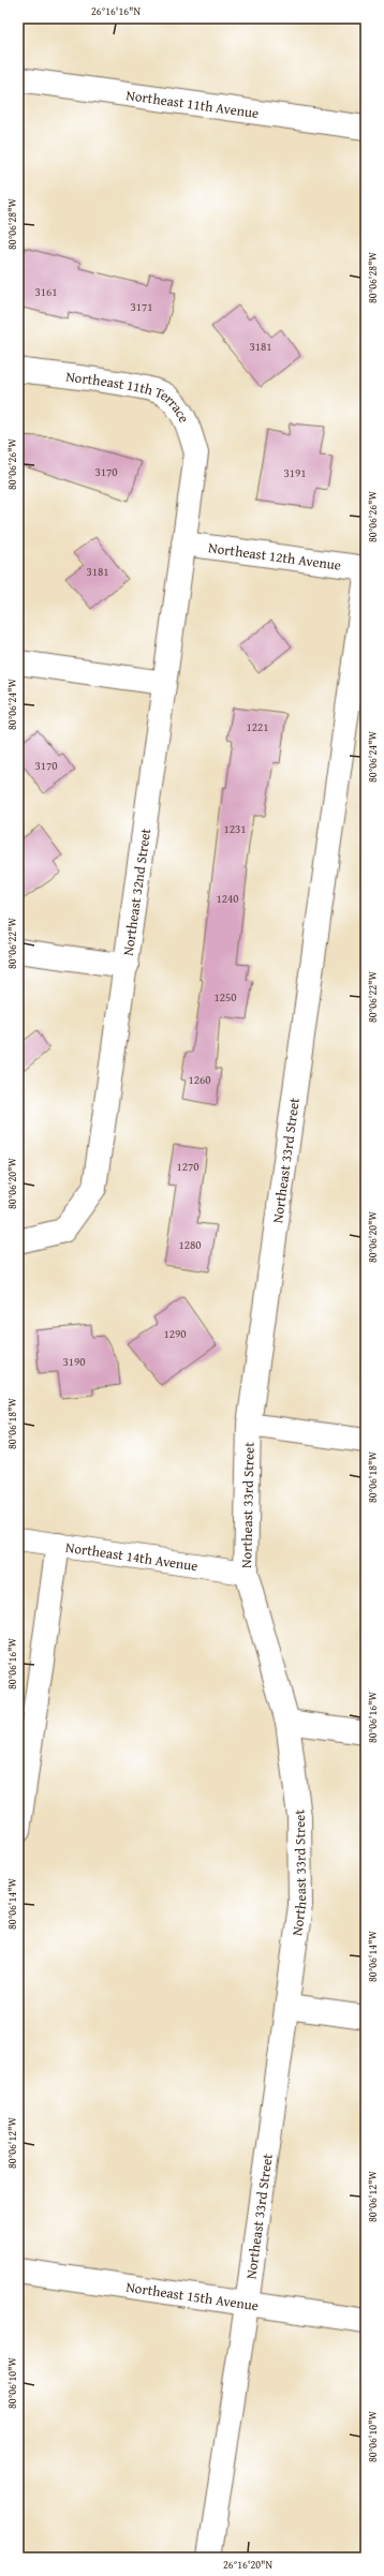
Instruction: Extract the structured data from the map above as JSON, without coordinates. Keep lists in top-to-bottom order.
{
  "streets": {
    "street": [
      "Northeast 11th Avenue",
      "Northeast 11th Terrace",
      "Northeast 12th Avenue",
      "Northeast 32nd Street",
      "Northeast 33rd Street",
      "Northeast 14th Avenue",
      "Northeast 15th Avenue"
    ]
  },
  "crossings": [
    ["Northeast 11th Terrace", "Northeast 12th Avenue"],
    ["Northeast 11th Terrace", "Northeast 32nd Street"],
    ["Northeast 12th Avenue", "Northeast 32nd Street"],
    ["Northeast 33rd Street", "Northeast 14th Avenue"],
    ["Northeast 33rd Street", "Northeast 15th Avenue"]
  ],
  "house_numbers": [
    "3161",
    "3171",
    "3181",
    "3170",
    "3191",
    "3181",
    "1221",
    "3170",
    "1231",
    "1240",
    "1250",
    "1260",
    "1270",
    "1280",
    "1290",
    "3190"
  ],
  "coordinates": [
    "26°16'16\"N",
    "80°06'28\"W",
    "80°06'26\"W",
    "80°06'24\"W",
    "80°06'22\"W",
    "80°06'20\"W",
    "80°06'18\"W",
    "80°06'16\"W",
    "80°06'14\"W",
    "80°06'12\"W",
    "80°06'10\"W",
    "26°16'20\"N"
  ]
}
